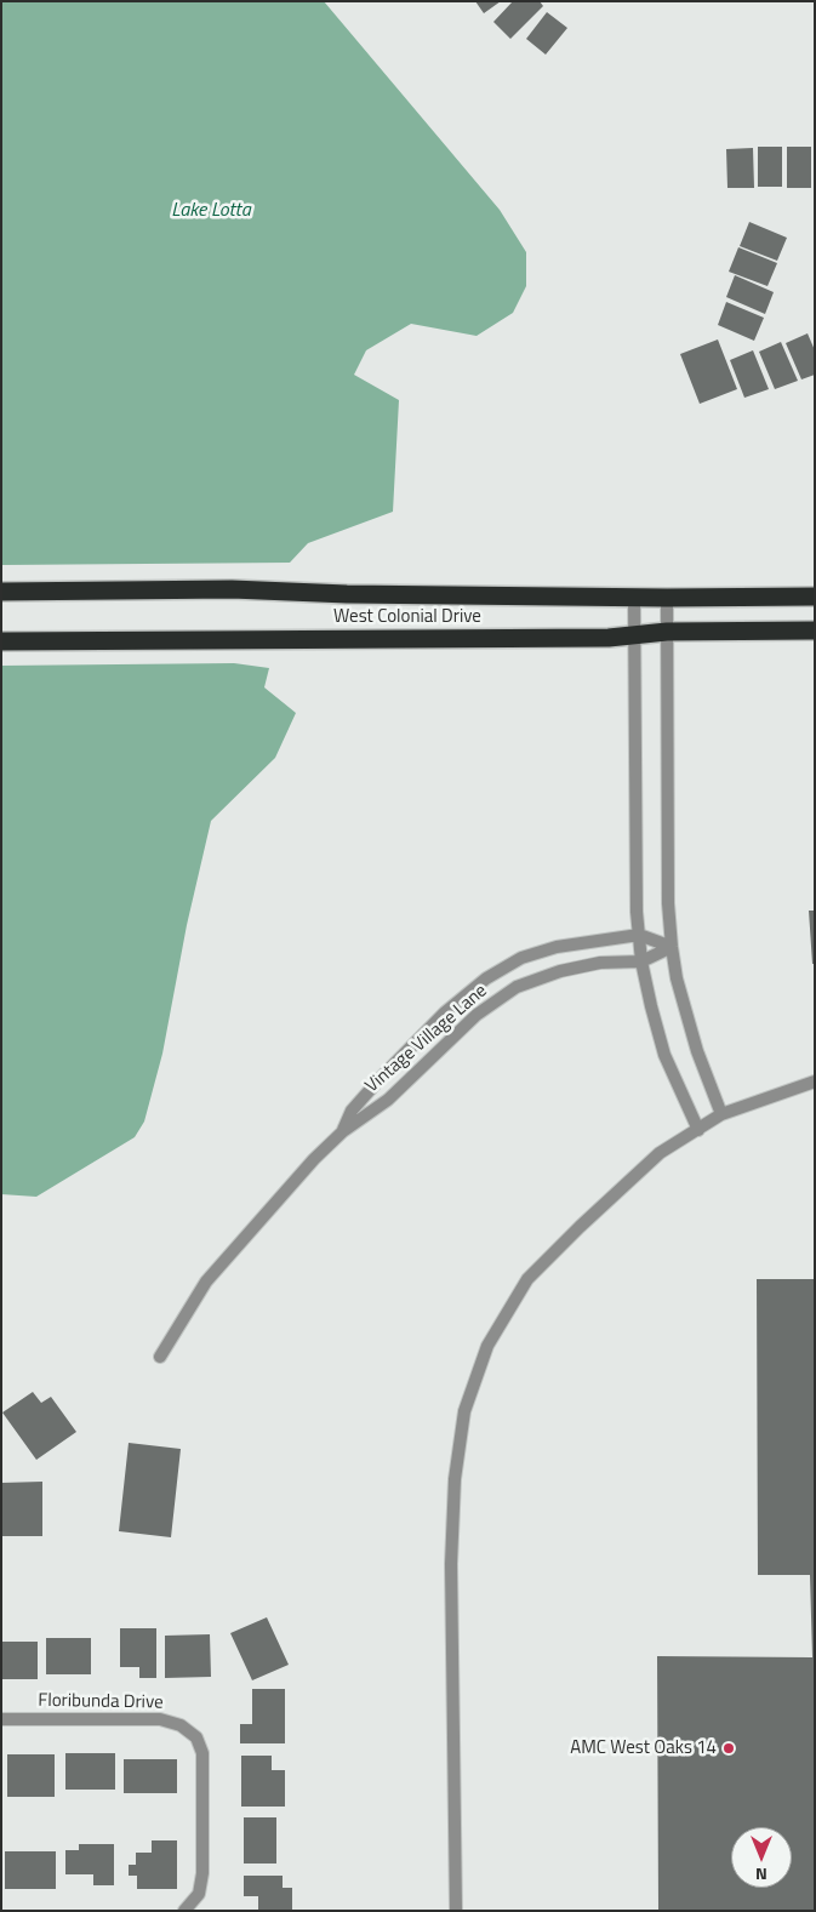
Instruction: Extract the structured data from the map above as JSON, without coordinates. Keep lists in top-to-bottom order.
{
  "streets": {
    "highway": ["West Colonial Drive"],
    "street": ["Vintage Village Lane", "Floribunda Drive"]
  },
  "water": ["Lake Lotta"],
  "places": ["AMC West Oaks 14"],
  "north": "bottom"
}
